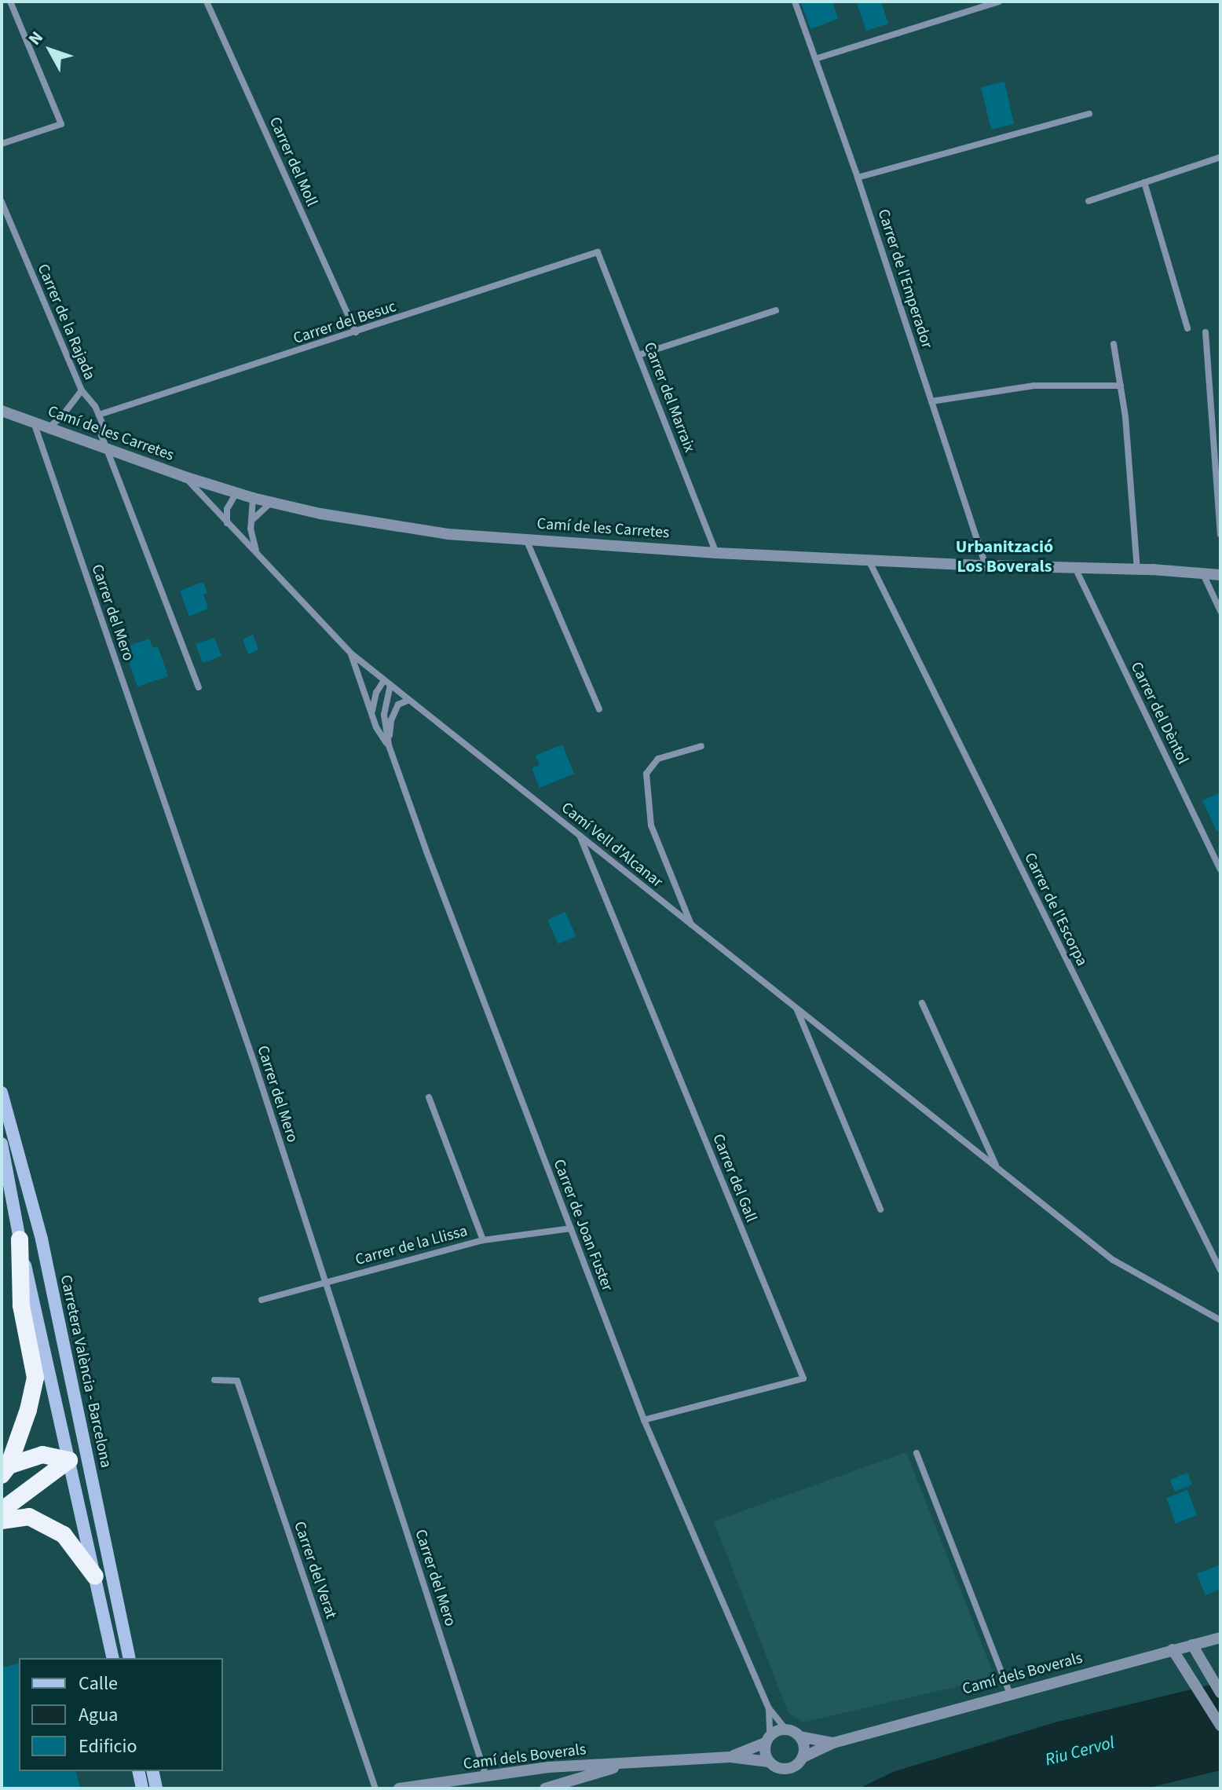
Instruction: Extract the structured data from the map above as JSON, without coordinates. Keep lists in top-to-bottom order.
{
  "streets": {
    "main road": ["Carretera València - Barcelona"],
    "street": [
      "Carrer del Moll",
      "Carrer de l'Emperador",
      "Carrer de la Rajada",
      "Carrer del Besuc",
      "Carrer del Marraix",
      "Camí de les Carretes",
      "Carrer del Mero",
      "Carrer del Dèntol",
      "Camí Vell d'Alcanar",
      "Carrer de l'Escorpa",
      "Carrer del Gall",
      "Carrer de Joan Fuster",
      "Carrer de la Llissa",
      "Carrer del Verat",
      "Camí dels Boverals"
    ]
  },
  "crossings": [
    ["Carrer del Moll", "Carrer del Besuc"],
    ["Carrer de l'Emperador", "Camí de les Carretes"],
    ["Carrer de la Rajada", "Carrer del Besuc"],
    ["Carrer de la Rajada", "Camí de les Carretes"],
    ["Carrer del Besuc", "Carrer del Marraix"],
    ["Carrer del Marraix", "Camí de les Carretes"],
    ["Camí de les Carretes", "Carrer del Mero"],
    ["Camí de les Carretes", "Carrer del Dèntol"],
    ["Camí de les Carretes", "Camí Vell d'Alcanar"],
    ["Camí de les Carretes", "Carrer de l'Escorpa"],
    ["Carrer del Mero", "Carrer de la Llissa"],
    ["Carrer del Mero", "Camí dels Boverals"],
    ["Camí Vell d'Alcanar", "Carrer del Gall"],
    ["Camí Vell d'Alcanar", "Carrer de Joan Fuster"],
    ["Carrer del Gall", "Carrer de Joan Fuster"],
    ["Carrer de Joan Fuster", "Carrer de la Llissa"],
    ["Carrer de Joan Fuster", "Camí dels Boverals"]
  ],
  "districts": ["Urbanització Los Boverals"],
  "water": ["Riu Cervol"],
  "legend": ["Calle", "Agua", "Edificio"],
  "north": "top left"
}
